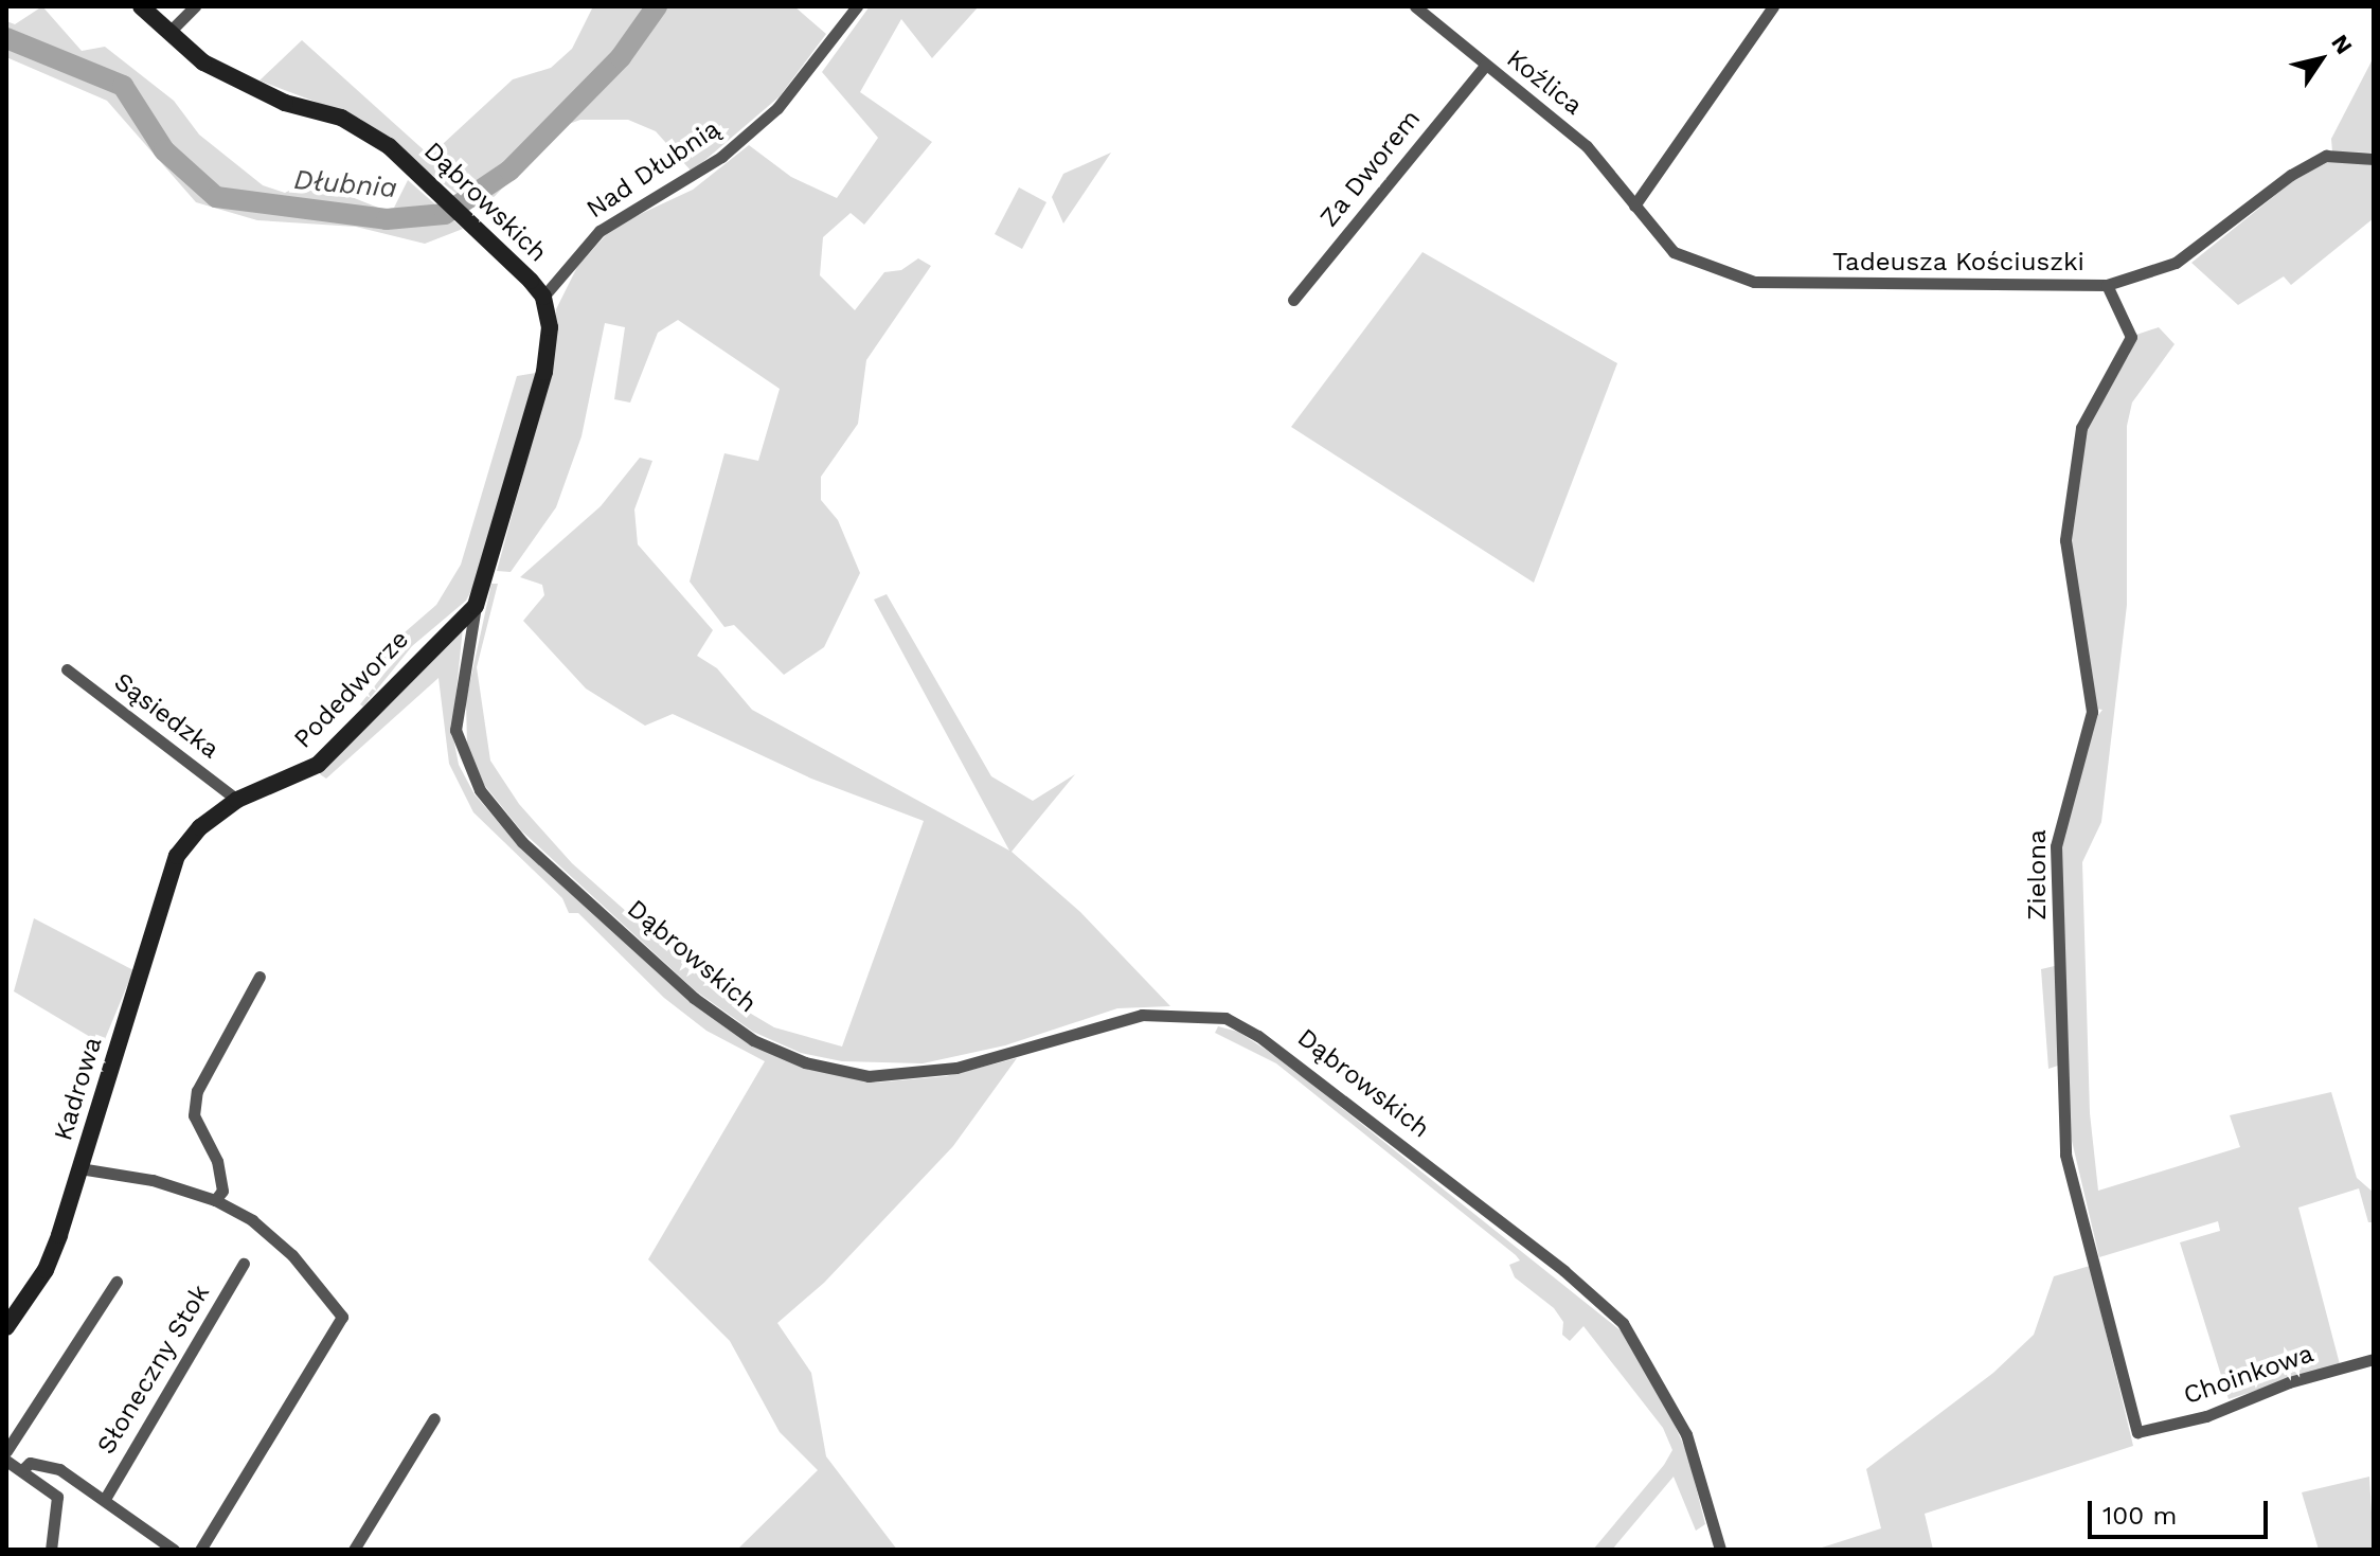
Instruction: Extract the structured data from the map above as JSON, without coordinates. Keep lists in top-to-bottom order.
{
  "streets": {
    "street": [
      "Koźlica",
      "Za Dworem",
      "Nad Dłubnią",
      "Dąbrowskich",
      "Tadeusza Kościuszki",
      "Podedworze",
      "Sąsiedzka",
      "Zielona",
      "Kadrowa",
      "Słoneczny Stok",
      "Choinkowa"
    ]
  },
  "crossings": [
    ["Koźlica", "Za Dworem"],
    ["Koźlica", "Tadeusza Kościuszki"],
    ["Nad Dłubnią", "Dąbrowskich"],
    ["Dąbrowskich", "Podedworze"],
    ["Tadeusza Kościuszki", "Zielona"],
    ["Podedworze", "Sąsiedzka"],
    ["Podedworze", "Kadrowa"],
    ["Zielona", "Choinkowa"]
  ],
  "water": ["Dłubnia"],
  "scale_bar": "100 m",
  "north": "top right"
}
